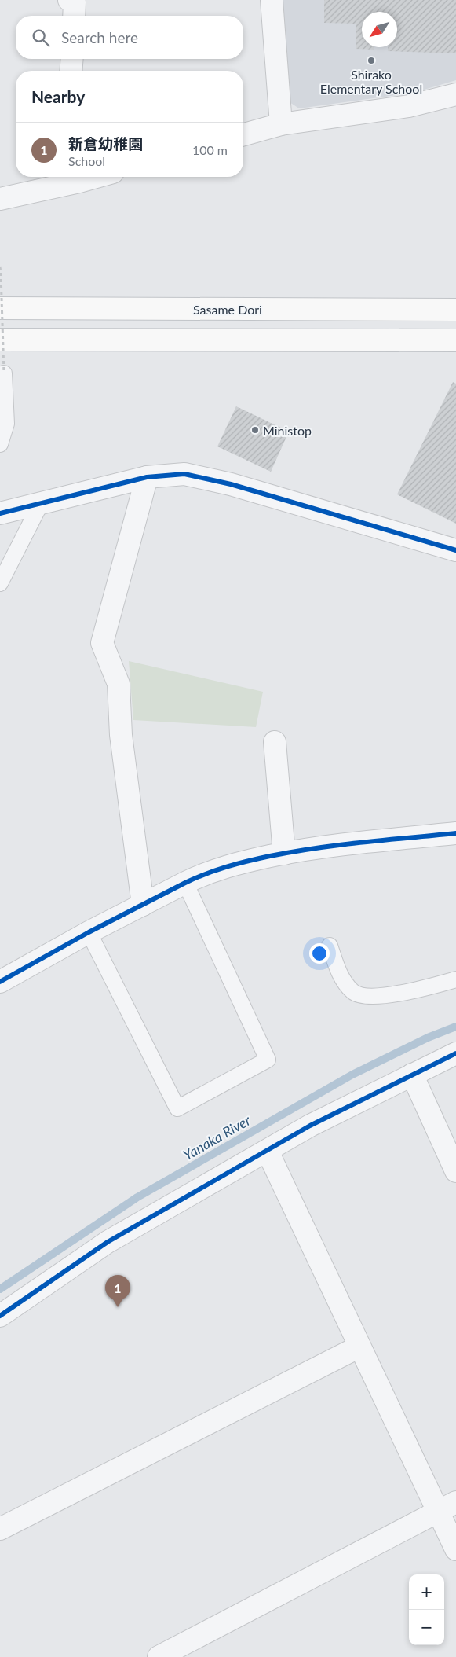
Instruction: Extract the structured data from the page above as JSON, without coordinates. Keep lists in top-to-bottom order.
{
  "streets": {
    "main road": ["Sasame Dori"]
  },
  "water": ["Yanaka River"],
  "places": ["Shirako Elementary School", "Ministop"],
  "north": "bottom left",
  "page": {
    "search": "Search here",
    "heading": "Nearby",
    "list": [
      {
        "mark": "1",
        "name": "新倉幼稚園",
        "note": "School",
        "value": "100 m"
      }
    ],
    "pins": "1",
    "map_buttons": ["+", "−"]
  }
}
